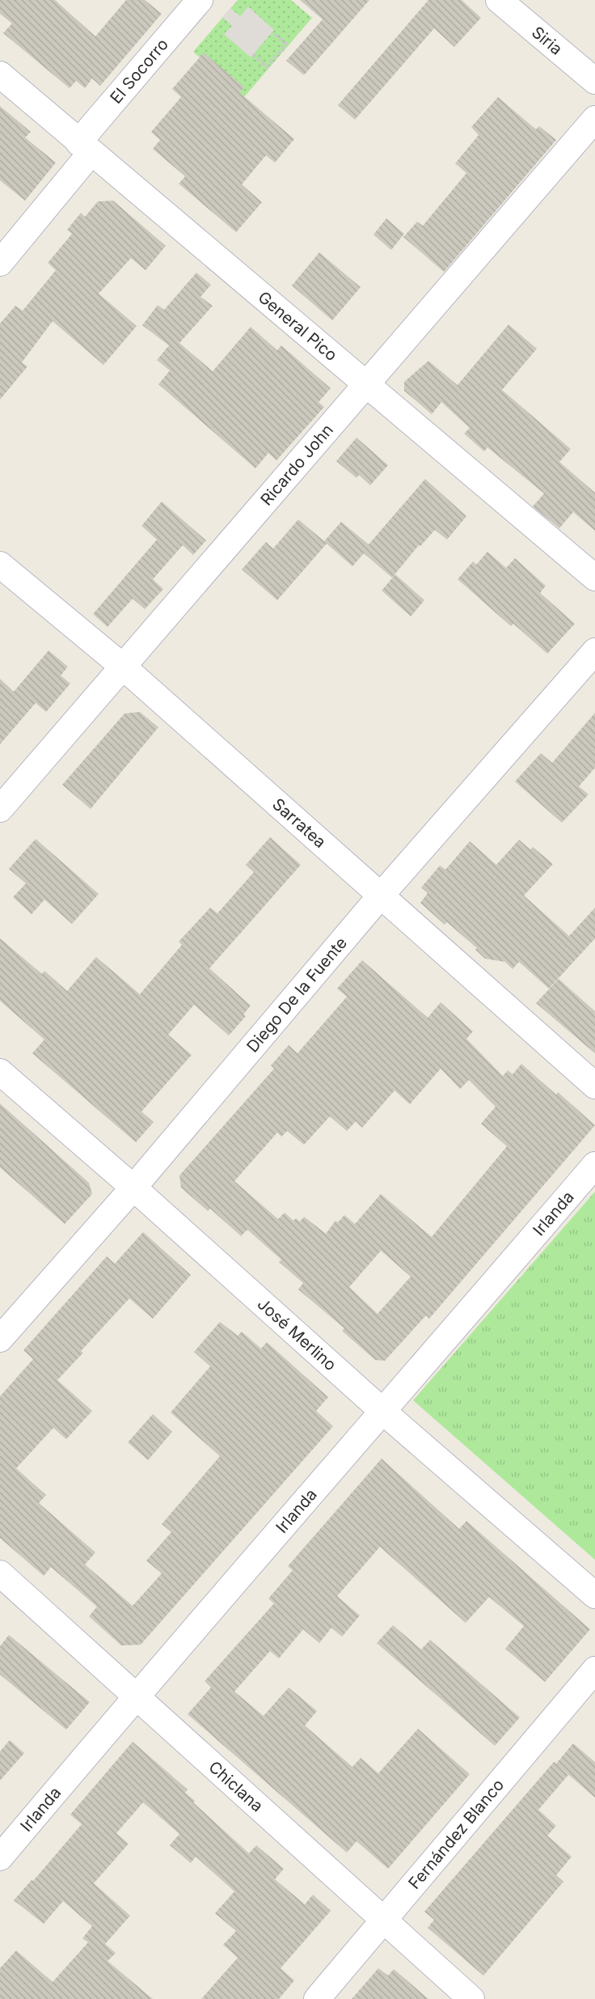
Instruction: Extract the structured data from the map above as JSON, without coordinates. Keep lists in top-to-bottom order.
{
  "streets": {
    "street": [
      "Siria",
      "El Socorro",
      "General Pico",
      "Ricardo John",
      "Sarratea",
      "Diego De la Fuente",
      "Irlanda",
      "José Merlino",
      "Chiclana",
      "Fernández Blanco"
    ]
  },
  "crossings": [
    ["El Socorro", "General Pico"],
    ["General Pico", "Ricardo John"],
    ["Ricardo John", "Sarratea"],
    ["Sarratea", "Diego De la Fuente"],
    ["Diego De la Fuente", "José Merlino"],
    ["Irlanda", "José Merlino"],
    ["Irlanda", "Chiclana"],
    ["Chiclana", "Fernández Blanco"]
  ]
}
